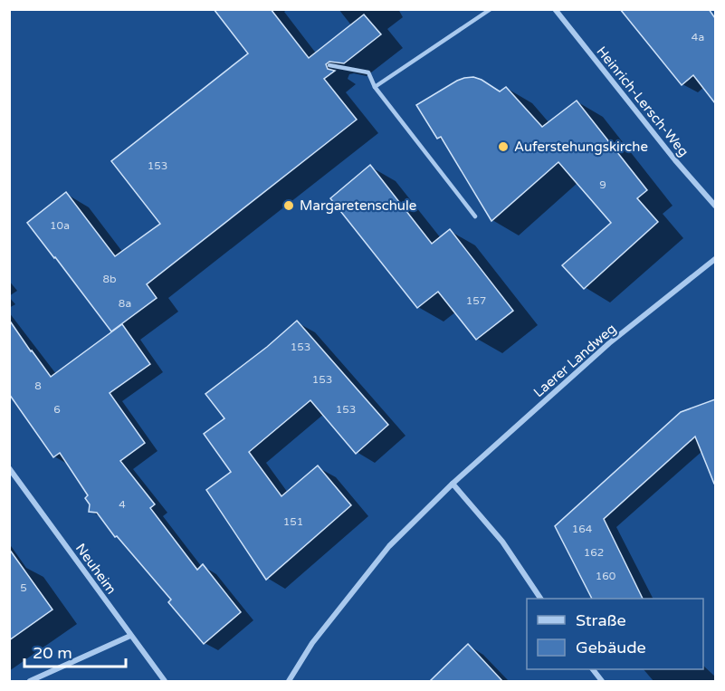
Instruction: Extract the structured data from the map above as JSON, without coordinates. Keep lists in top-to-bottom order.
{
  "streets": {
    "street": ["Heinrich-Lersch-Weg", "Laerer Landweg", "Neuheim"]
  },
  "places": ["Auferstehungskirche", "Margaretenschule"],
  "house_numbers": [
    "4a",
    "153",
    "9",
    "10a",
    "8b",
    "157",
    "8a",
    "153",
    "153",
    "8",
    "6",
    "153",
    "4",
    "151",
    "164",
    "162",
    "160",
    "5"
  ],
  "legend": ["Straße", "Gebäude"],
  "scale_bar": "20 m"
}
